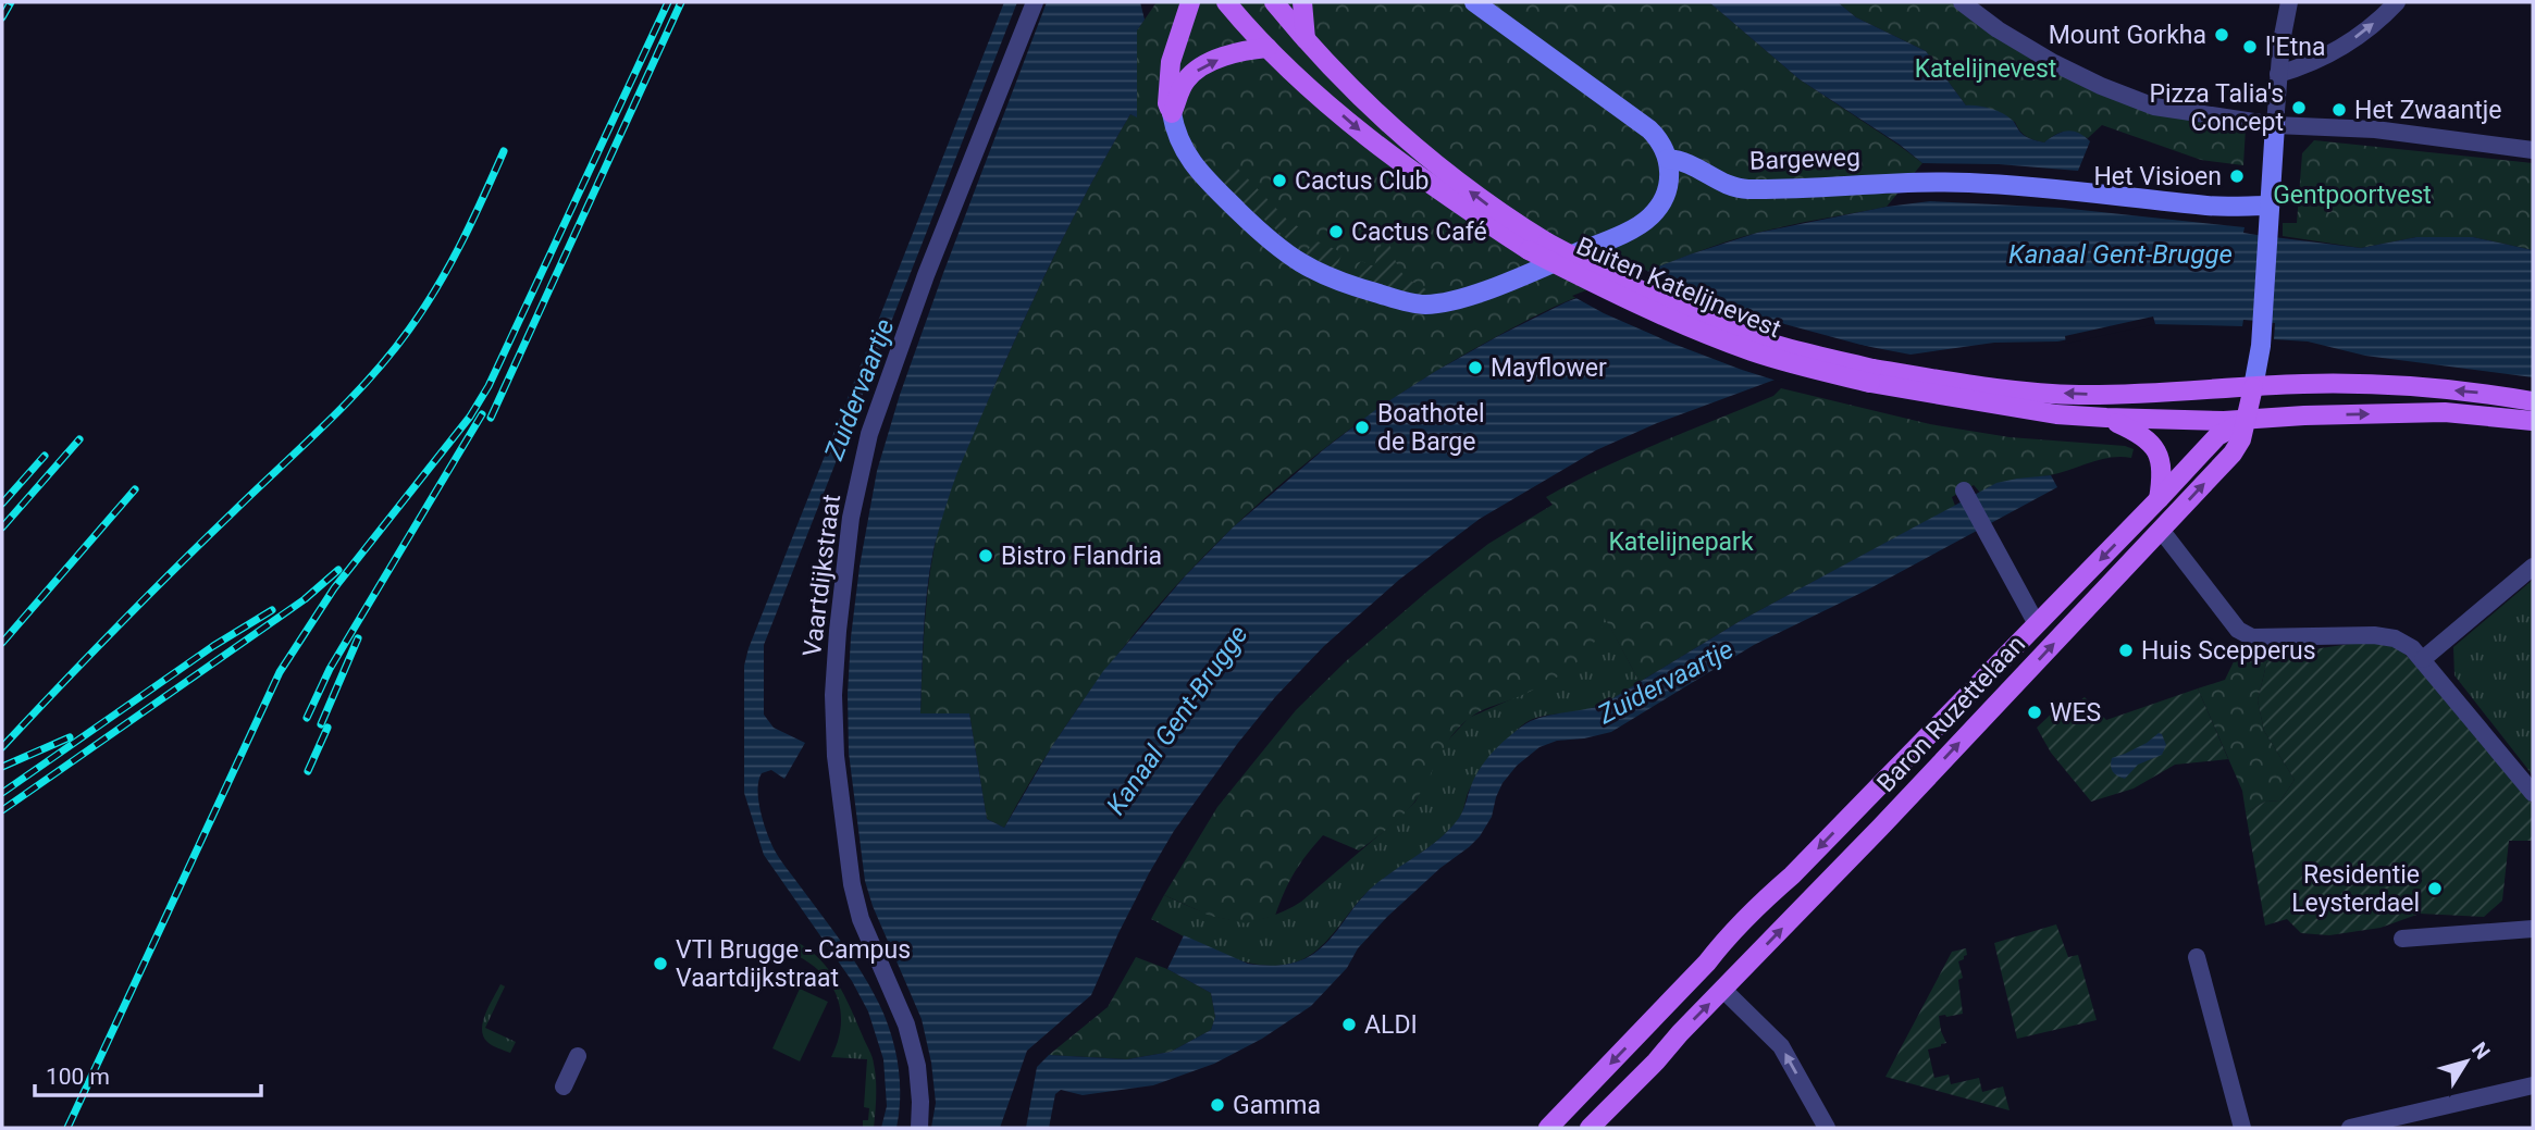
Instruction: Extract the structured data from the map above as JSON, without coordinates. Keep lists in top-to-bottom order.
{
  "streets": {
    "main road": ["Buiten Katelijnevest", "Baron Ruzettelaan"],
    "street": ["Bargeweg", "Vaartdijkstraat"]
  },
  "crossings": [
    ["Bargeweg", "Baron Ruzettelaan"],
    ["Buiten Katelijnevest", "Baron Ruzettelaan"]
  ],
  "water": ["Kanaal Gent-Brugge", "Zuidervaartje"],
  "parks": ["Katelijnevest", "Gentpoortvest", "Katelijnepark"],
  "places": [
    "Mount Gorkha",
    "l'Etna",
    "Pizza Talia's Concept",
    "Het Zwaantje",
    "Het Visioen",
    "Cactus Club",
    "Cactus Café",
    "Mayflower",
    "Boathotel de Barge",
    "Bistro Flandria",
    "Huis Scepperus",
    "WES",
    "Residentie Leysterdael",
    "VTI Brugge - Campus Vaartdijkstraat",
    "ALDI",
    "Gamma"
  ],
  "scale_bar": "100 m",
  "north": "top right"
}
